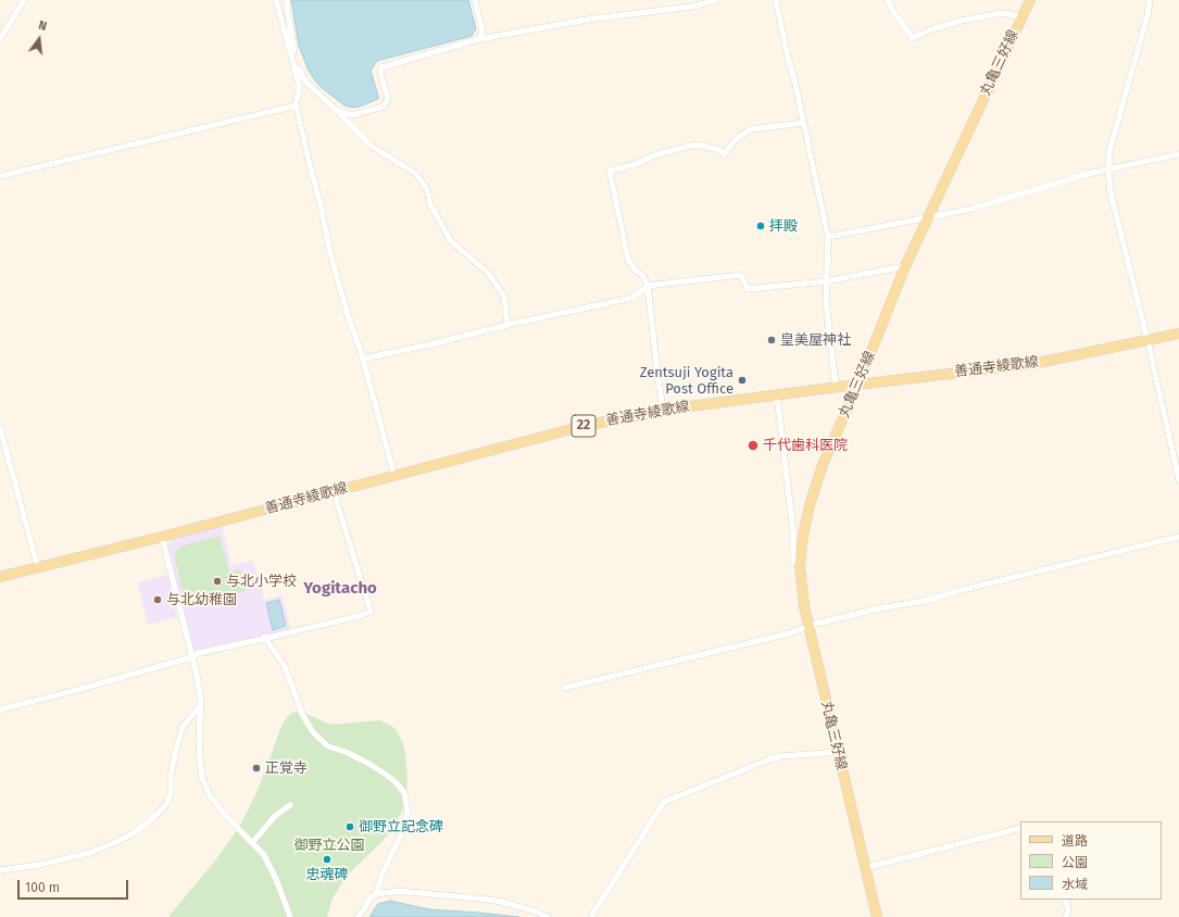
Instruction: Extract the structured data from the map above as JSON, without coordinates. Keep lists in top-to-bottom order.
{
  "streets": {
    "main road": ["丸亀三好線", "善通寺綾歌線", "22"]
  },
  "crossings": [
    ["丸亀三好線", "善通寺綾歌線"]
  ],
  "districts": ["Yogitacho"],
  "parks": ["御野立公園"],
  "places": [
    "拝殿",
    "皇美屋神社",
    "Zentsuji Yogita Post Office",
    "千代歯科医院",
    "与北小学校",
    "与北幼稚園",
    "正覚寺",
    "御野立記念碑",
    "忠魂碑"
  ],
  "legend": ["道路", "公園", "水域"],
  "scale_bar": "100 m",
  "north": "top"
}
